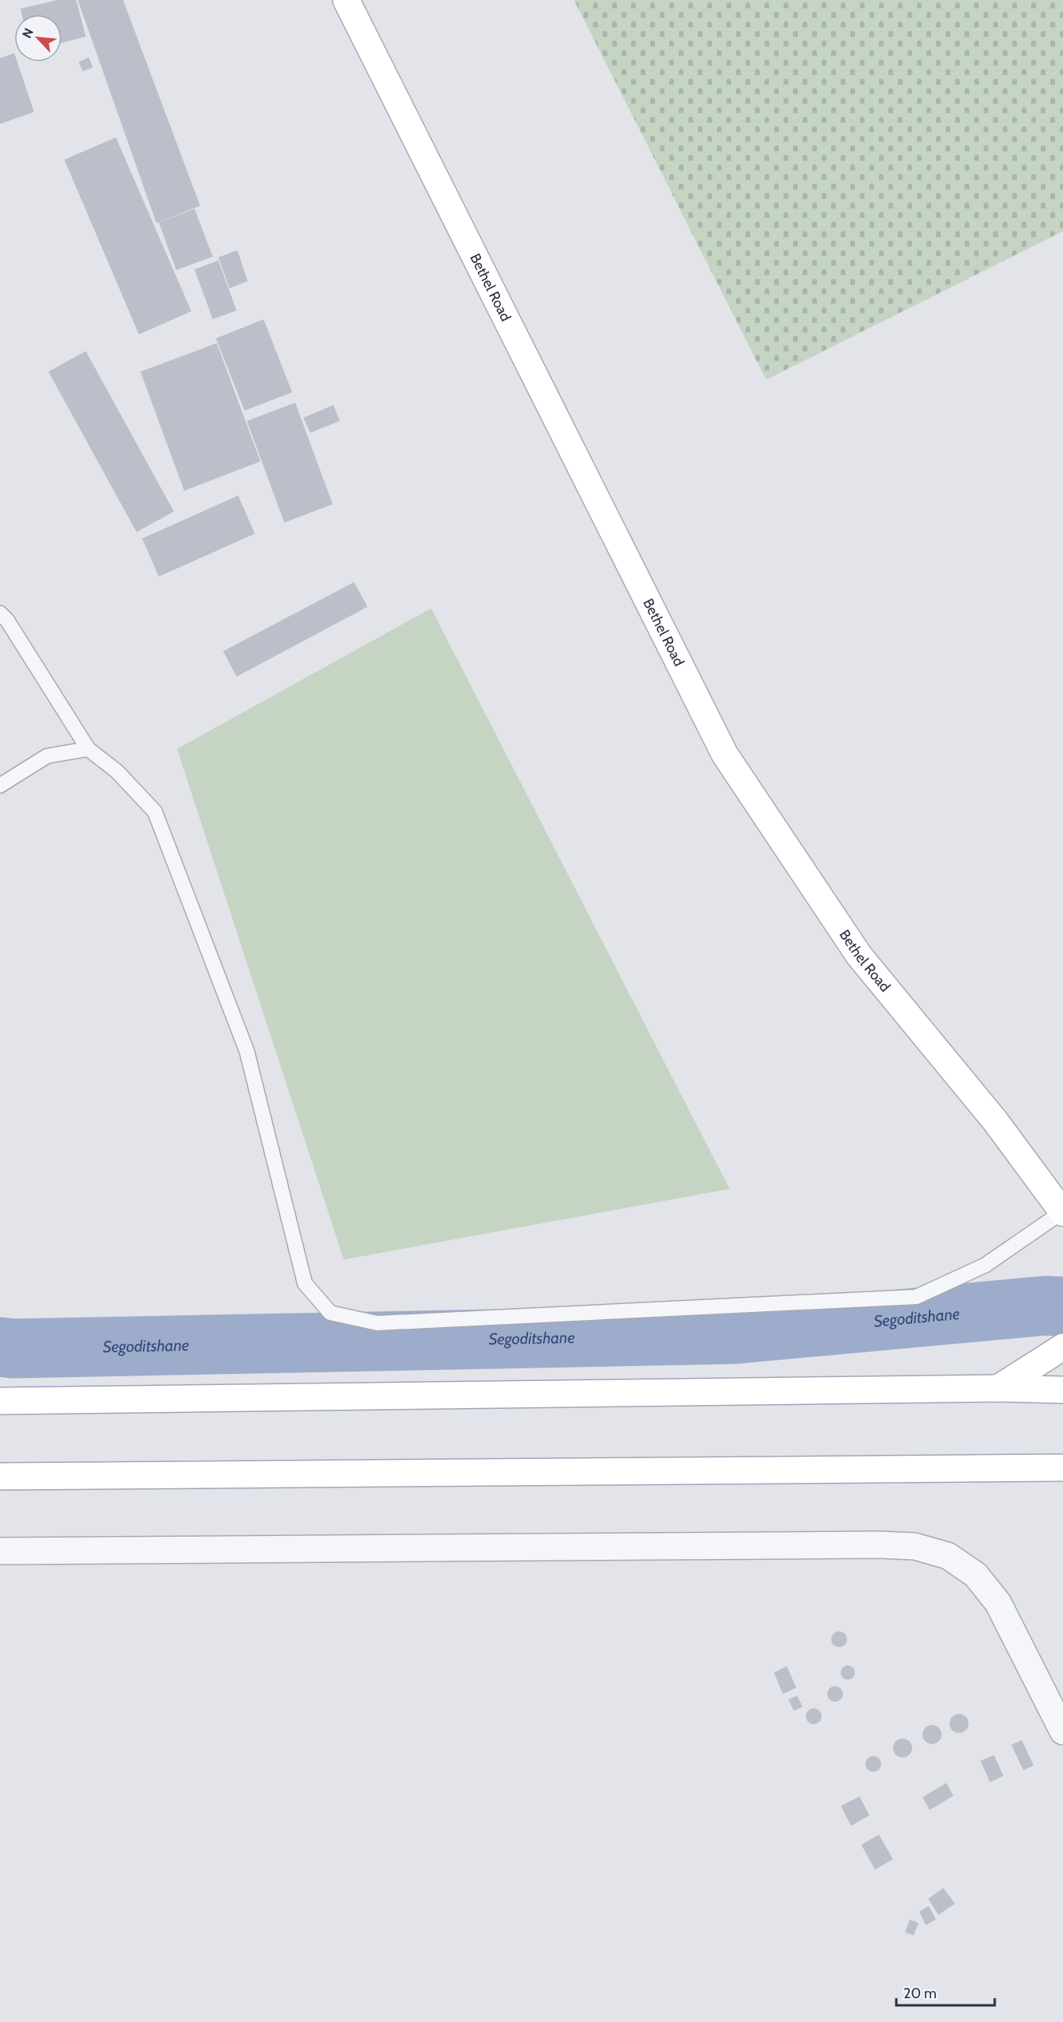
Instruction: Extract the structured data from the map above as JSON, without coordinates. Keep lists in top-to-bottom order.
{
  "streets": {
    "main road": ["Bethel Road"]
  },
  "water": ["Segoditshane"],
  "scale_bar": "20 m",
  "north": "top left"
}
